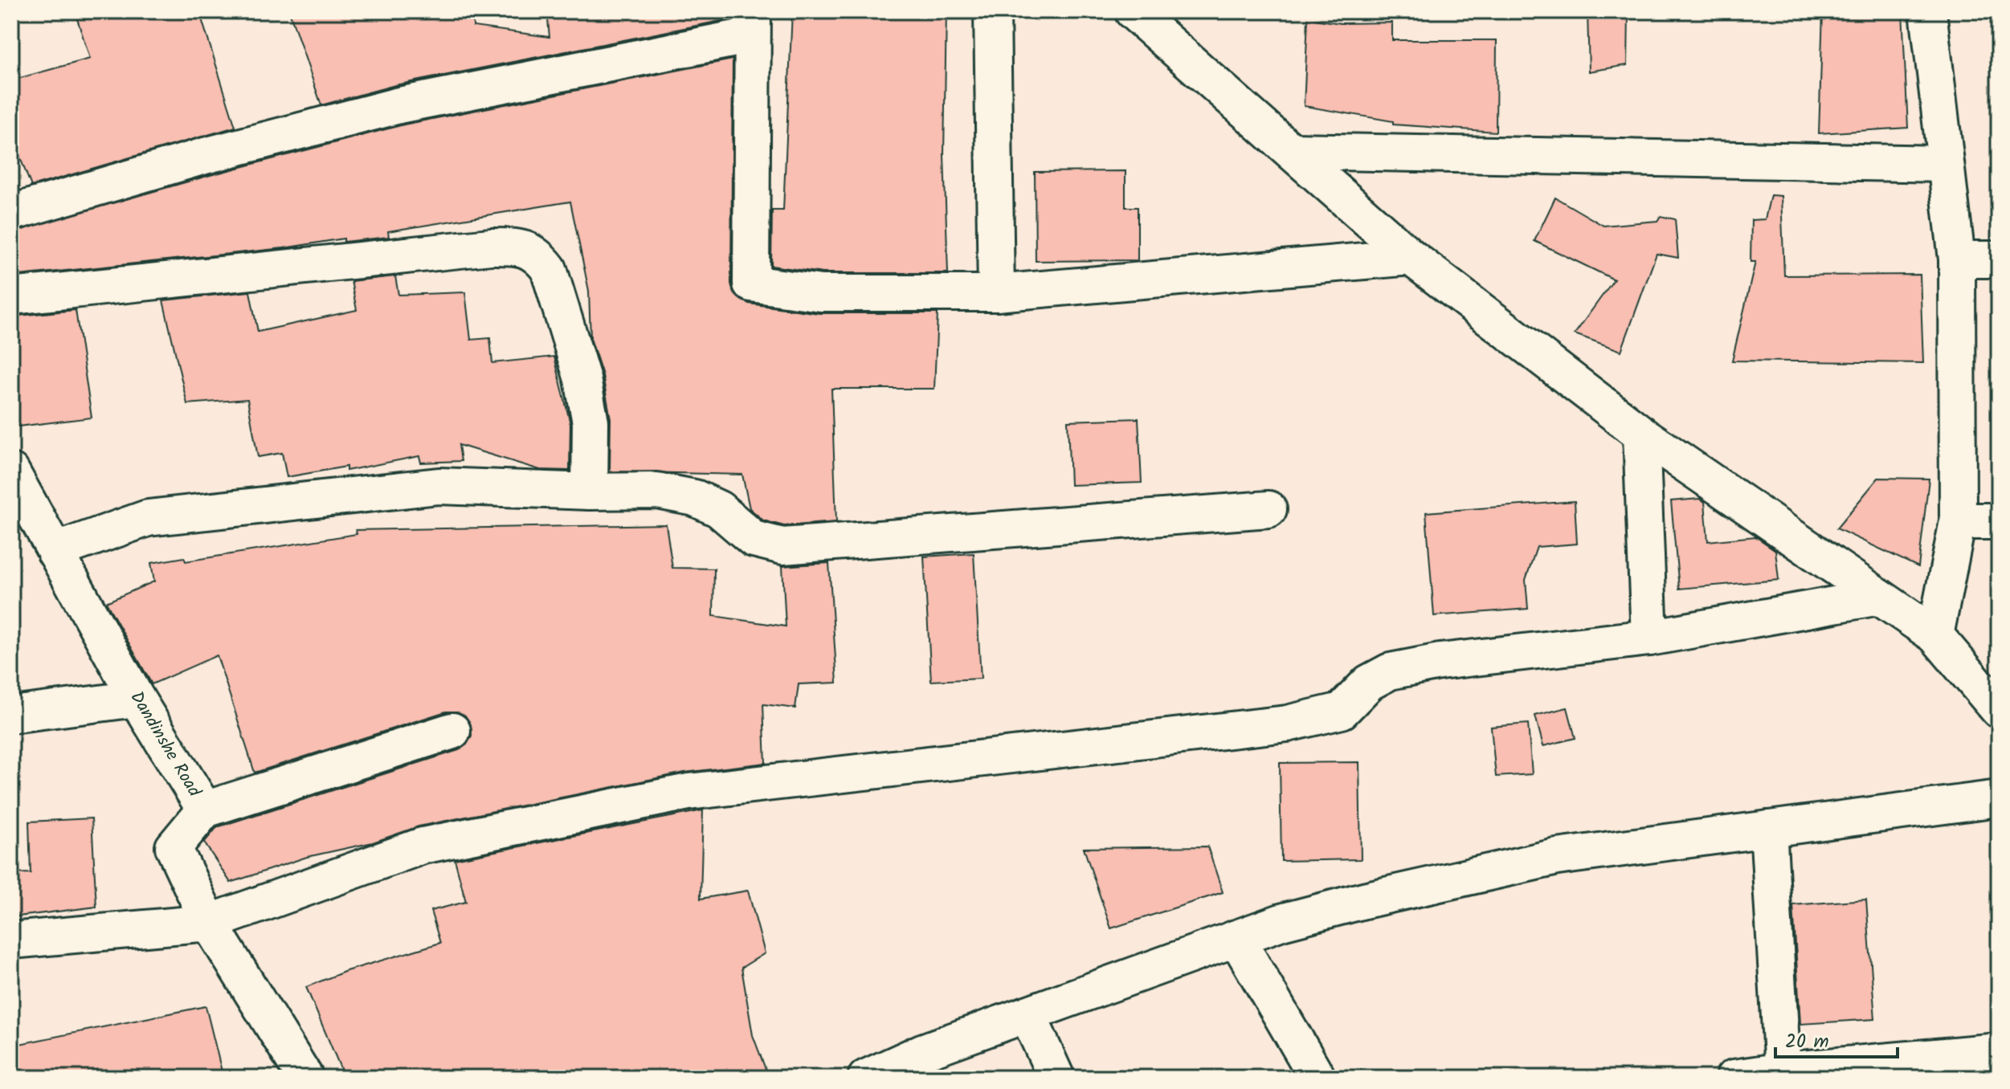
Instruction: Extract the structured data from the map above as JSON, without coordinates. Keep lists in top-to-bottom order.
{
  "streets": {
    "street": ["Dandinshe Road"]
  },
  "scale_bar": "20 m"
}
